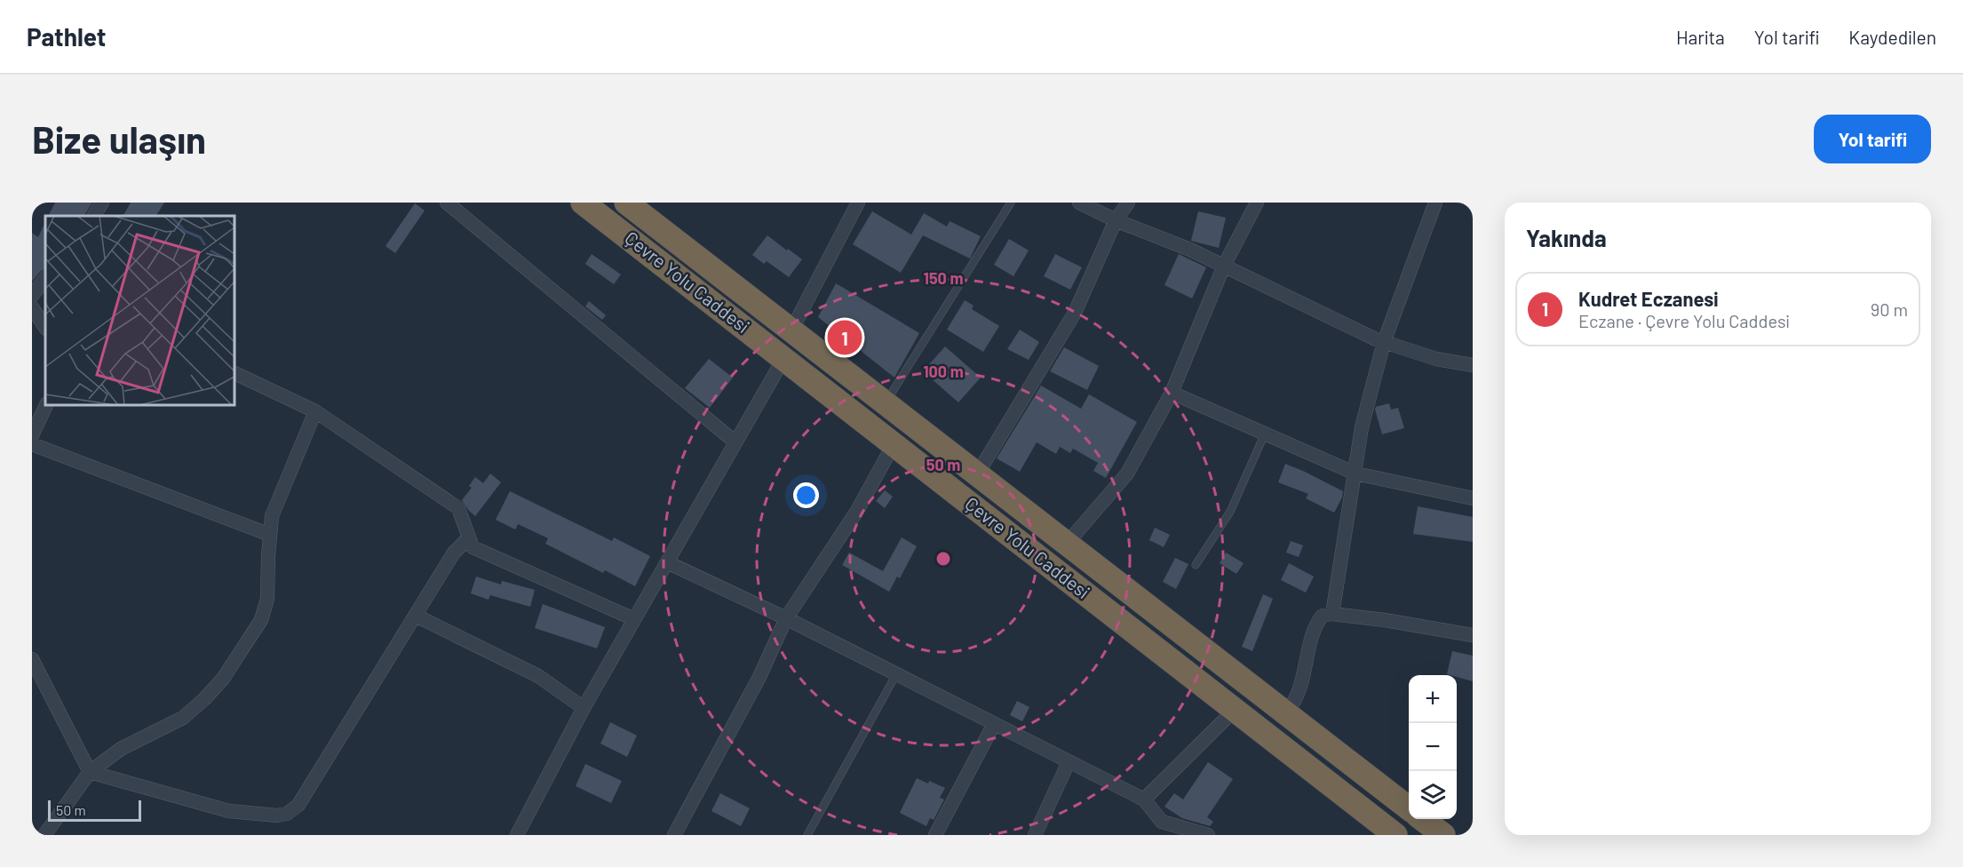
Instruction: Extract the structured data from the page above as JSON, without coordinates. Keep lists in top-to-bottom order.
{
  "streets": {
    "highway": ["Çevre Yolu Caddesi"]
  },
  "scale_bar": "50 m",
  "page": {
    "header": "Pathlet",
    "nav": ["Harita", "Yol tarifi", "Kaydedilen"],
    "buttons": "Yol tarifi",
    "title": "Bize ulaşın",
    "heading": "Yakında",
    "list": [
      {
        "mark": "1",
        "name": "Kudret Eczanesi",
        "note": "Eczane · Çevre Yolu Caddesi",
        "value": "90 m"
      }
    ],
    "pins": "1",
    "map_buttons": ["+", "−"],
    "scale": "50 m"
  },
  "rings": ["150 m", "100 m", "50 m"]
}
